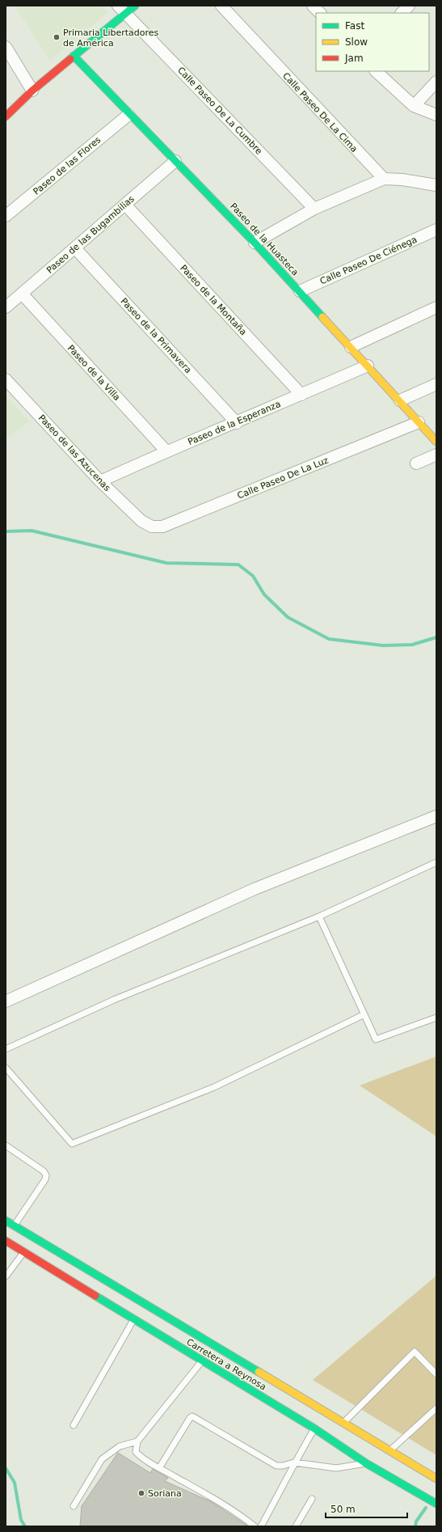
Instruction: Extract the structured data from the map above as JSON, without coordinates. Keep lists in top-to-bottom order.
{
  "streets": {
    "main road": ["Paseo de la Huasteca", "Carretera a Reynosa"],
    "street": [
      "Calle Paseo De La Cumbre",
      "Calle Paseo De La Cima",
      "Paseo de las Flores",
      "Paseo de las Bugambilias",
      "Calle Paseo De Ciénega",
      "Paseo de la Montaña",
      "Paseo de la Primavera",
      "Paseo de la Villa",
      "Paseo de la Esperanza",
      "Paseo de las Azucenas",
      "Calle Paseo De La Luz"
    ]
  },
  "crossings": [
    ["Paseo de las Flores", "Paseo de la Huasteca"],
    ["Paseo de las Bugambilias", "Paseo de la Huasteca"],
    ["Paseo de las Bugambilias", "Paseo de la Montaña"],
    ["Paseo de las Bugambilias", "Paseo de la Primavera"],
    ["Paseo de las Bugambilias", "Paseo de la Villa"],
    ["Paseo de la Huasteca", "Calle Paseo De Ciénega"],
    ["Paseo de la Huasteca", "Paseo de la Esperanza"],
    ["Paseo de la Huasteca", "Calle Paseo De La Luz"],
    ["Paseo de la Montaña", "Paseo de la Esperanza"],
    ["Paseo de la Primavera", "Paseo de la Esperanza"],
    ["Paseo de la Villa", "Paseo de la Esperanza"],
    ["Paseo de la Esperanza", "Paseo de las Azucenas"],
    ["Paseo de las Azucenas", "Calle Paseo De La Luz"]
  ],
  "places": ["Primaria Libertadores de América", "Soriana"],
  "legend": ["Fast", "Slow", "Jam"],
  "scale_bar": "50 m"
}
